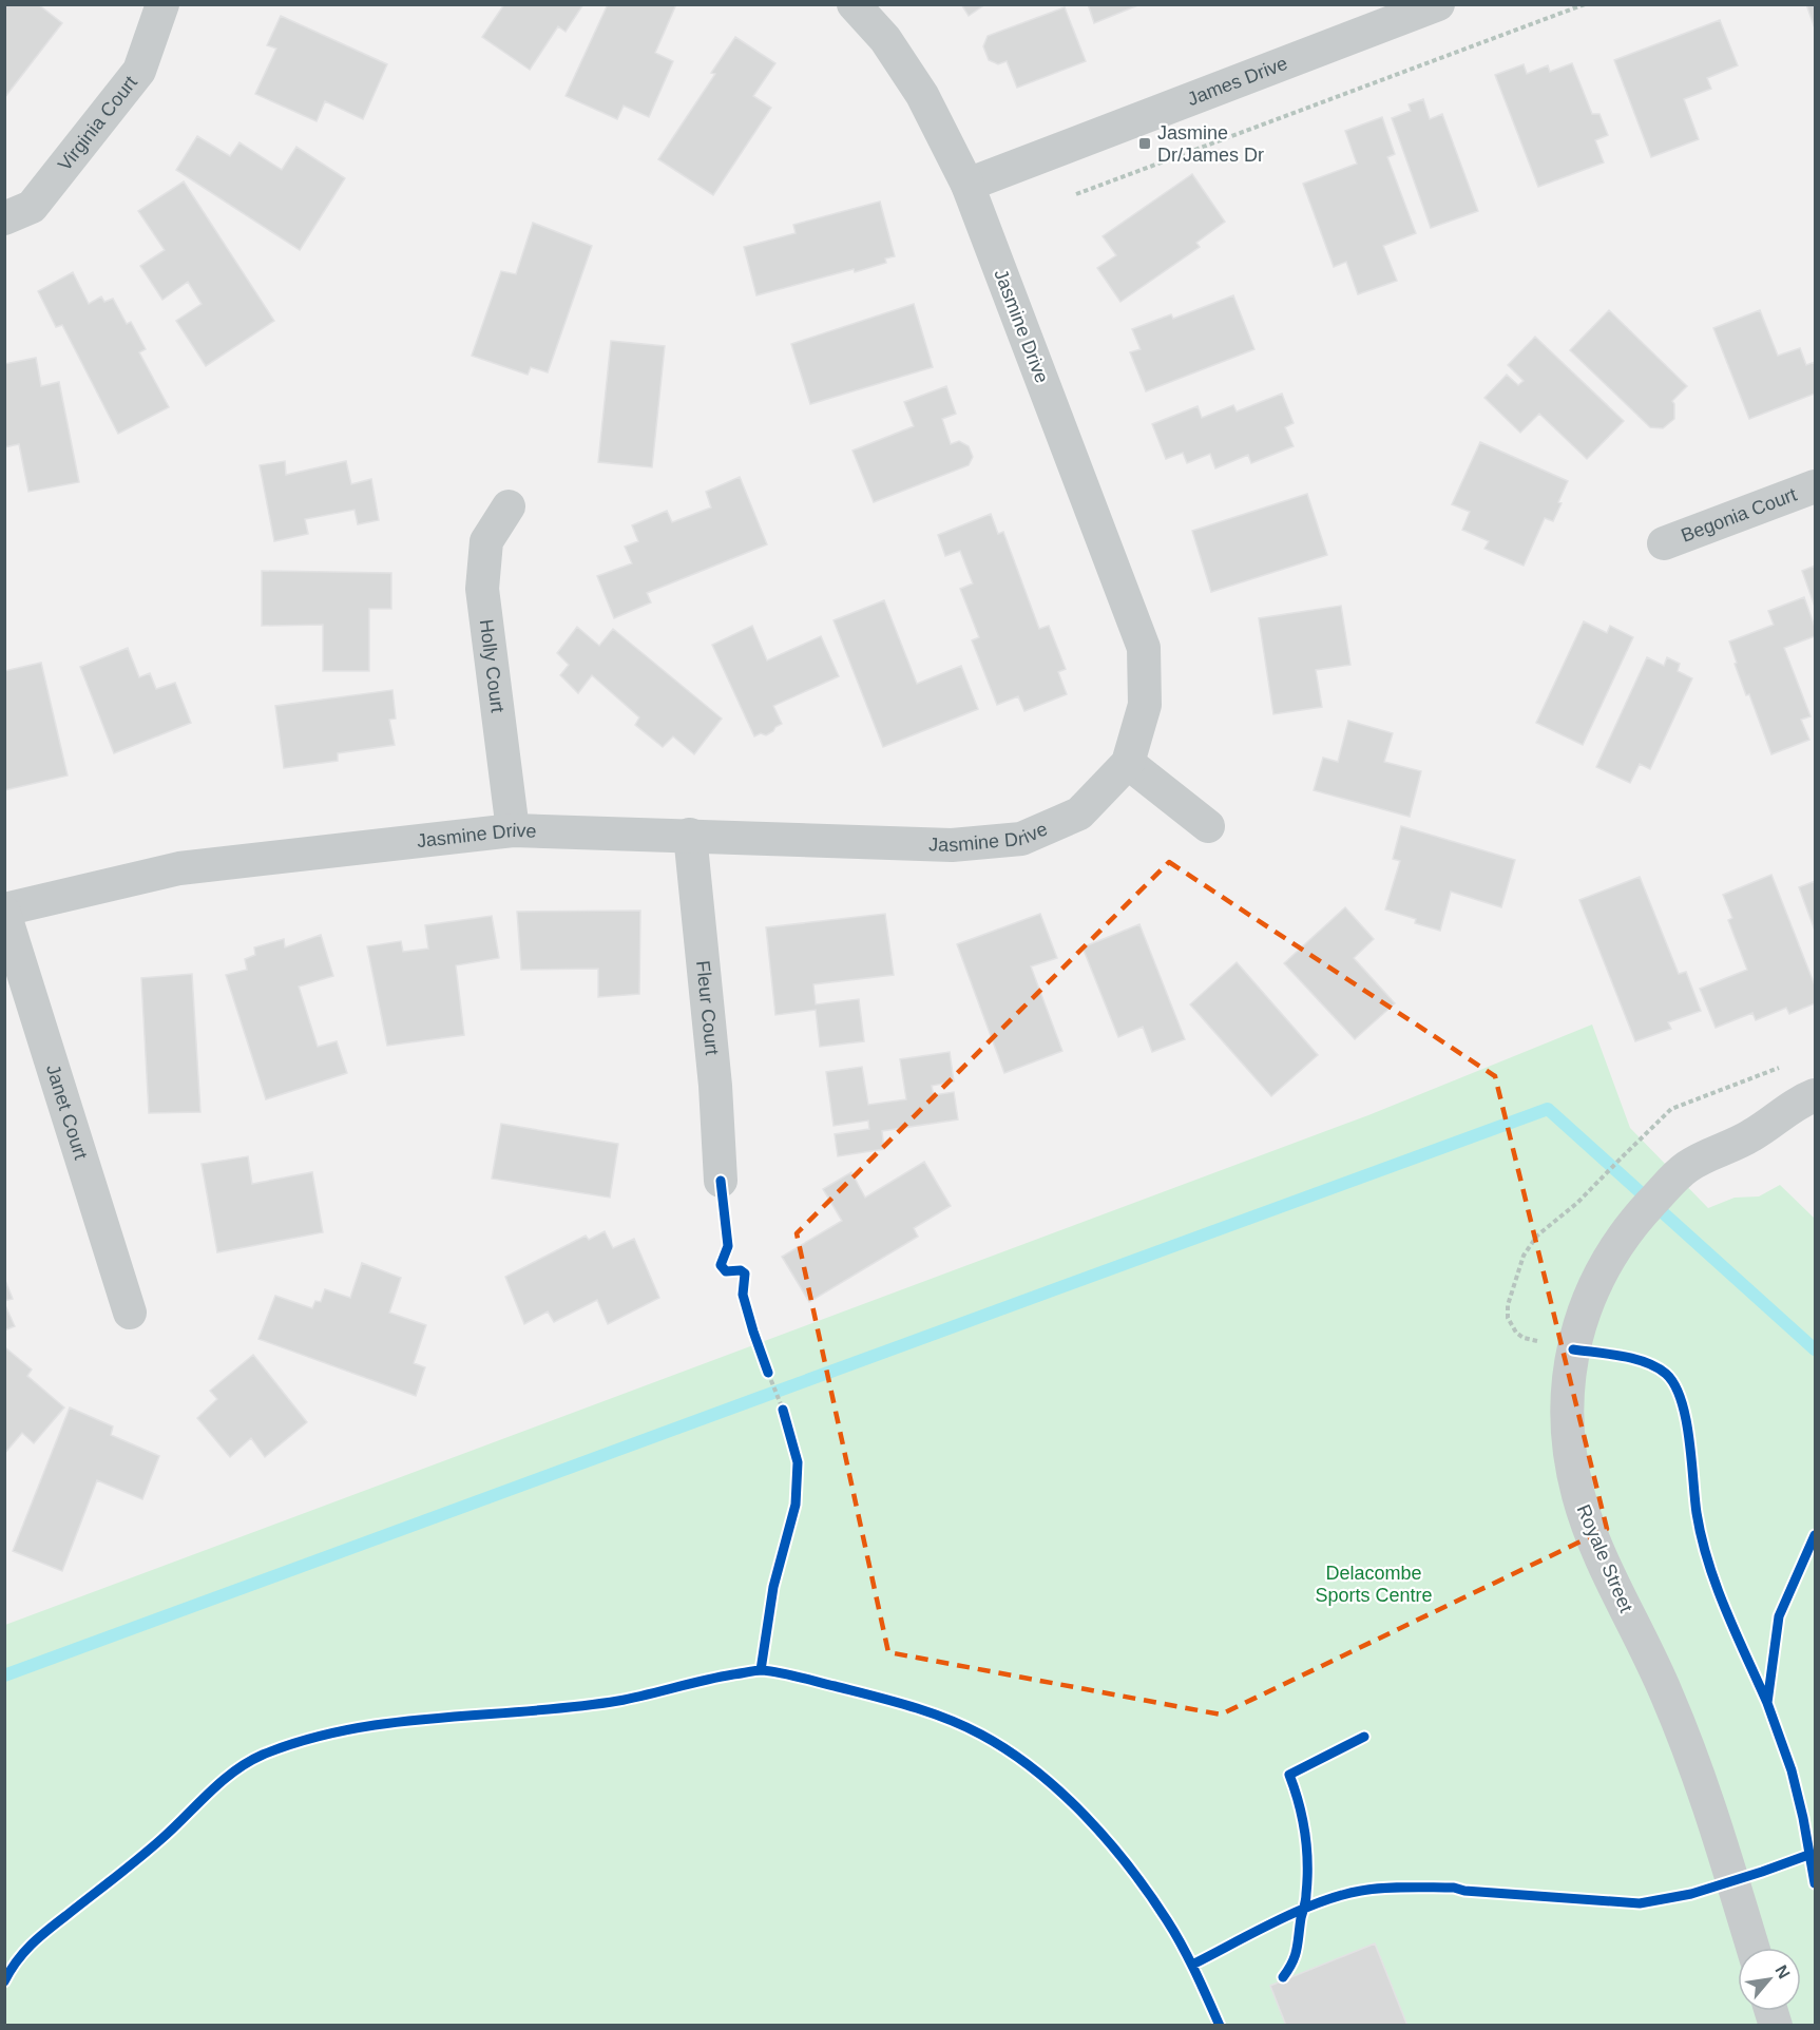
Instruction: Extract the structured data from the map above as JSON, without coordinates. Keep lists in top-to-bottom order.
{
  "streets": {
    "street": [
      "James Drive",
      "Virginia Court",
      "Jasmine Drive",
      "Begonia Court",
      "Holly Court",
      "Fleur Court",
      "Janet Court",
      "Royale Street"
    ]
  },
  "crossings": [
    ["James Drive", "Jasmine Drive"],
    ["Jasmine Drive", "Holly Court"],
    ["Jasmine Drive", "Fleur Court"],
    ["Jasmine Drive", "Janet Court"]
  ],
  "parks": ["Delacombe Sports Centre"],
  "places": {
    "transit": ["Jasmine Dr/James Dr"]
  },
  "north": "top right"
}
